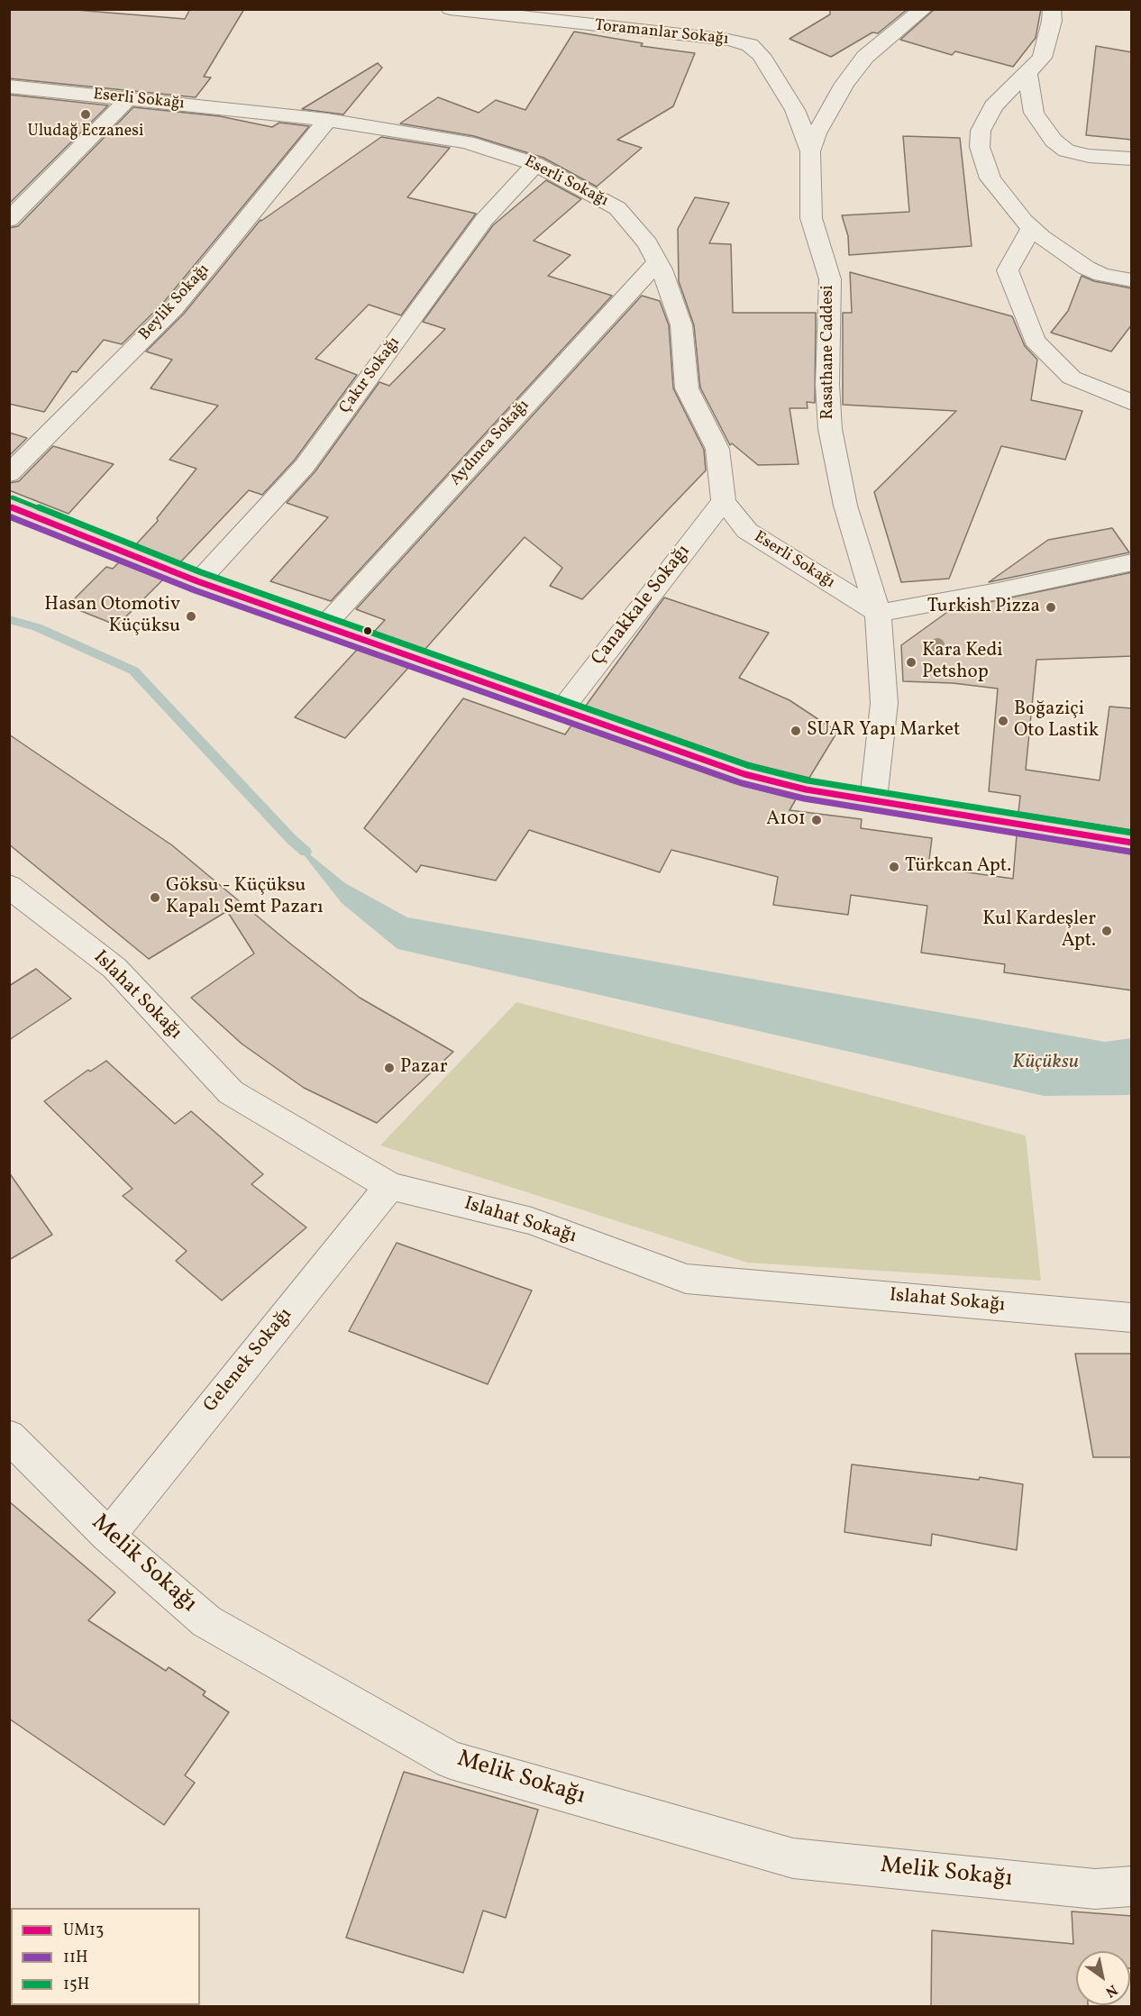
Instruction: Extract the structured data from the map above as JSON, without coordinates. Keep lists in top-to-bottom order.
{
  "streets": {
    "street": [
      "Toramanlar Sokağı",
      "Eserli Sokağı",
      "Beylik Sokağı",
      "Rasathane Caddesi",
      "Çakır Sokağı",
      "Aydınca Sokağı",
      "Çanakkale Sokağı",
      "Islahat Sokağı",
      "Gelenek Sokağı",
      "Melik Sokağı"
    ]
  },
  "crossings": [
    ["Toramanlar Sokağı", "Rasathane Caddesi"],
    ["Eserli Sokağı", "Beylik Sokağı"],
    ["Eserli Sokağı", "Rasathane Caddesi"],
    ["Eserli Sokağı", "Çakır Sokağı"],
    ["Eserli Sokağı", "Aydınca Sokağı"],
    ["Eserli Sokağı", "Çanakkale Sokağı"],
    ["Islahat Sokağı", "Gelenek Sokağı"],
    ["Gelenek Sokağı", "Melik Sokağı"]
  ],
  "water": ["Küçüksu"],
  "places": [
    "Uludağ Eczanesi",
    "Turkish Pizza",
    "Hasan Otomotiv Küçüksu",
    "Kara Kedi Petshop",
    "Boğaziçi Oto Lastik",
    "SUAR Yapı Market",
    "A101",
    "Türkcan Apt.",
    "Göksu - Küçüksu Kapalı Semt Pazarı",
    "Kul Kardeşler Apt.",
    "Pazar"
  ],
  "lines": ["transit line 15H", "transit line UM13", "transit line 11H"],
  "legend": ["UM13", "11H", "15H"],
  "north": "bottom right"
}
